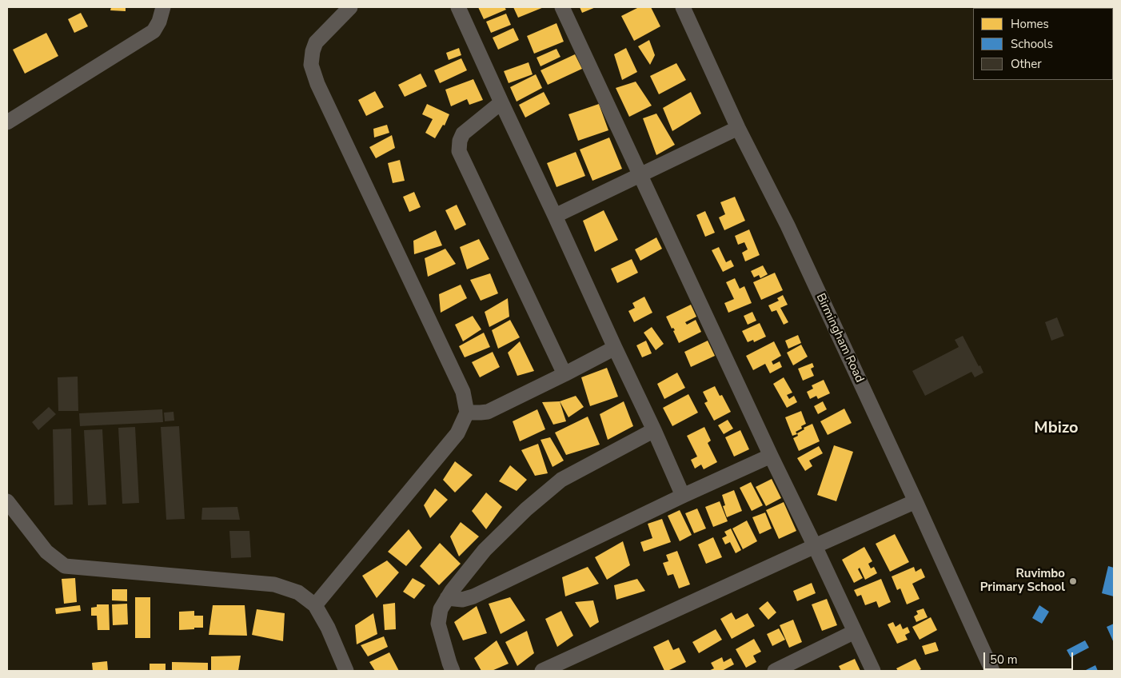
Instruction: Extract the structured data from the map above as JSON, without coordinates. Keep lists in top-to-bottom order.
{
  "streets": {
    "street": ["Birmingham Road"]
  },
  "districts": ["Mbizo"],
  "places": ["Ruvimbo Primary School"],
  "legend": ["Homes", "Schools", "Other"],
  "scale_bar": "50 m"
}
